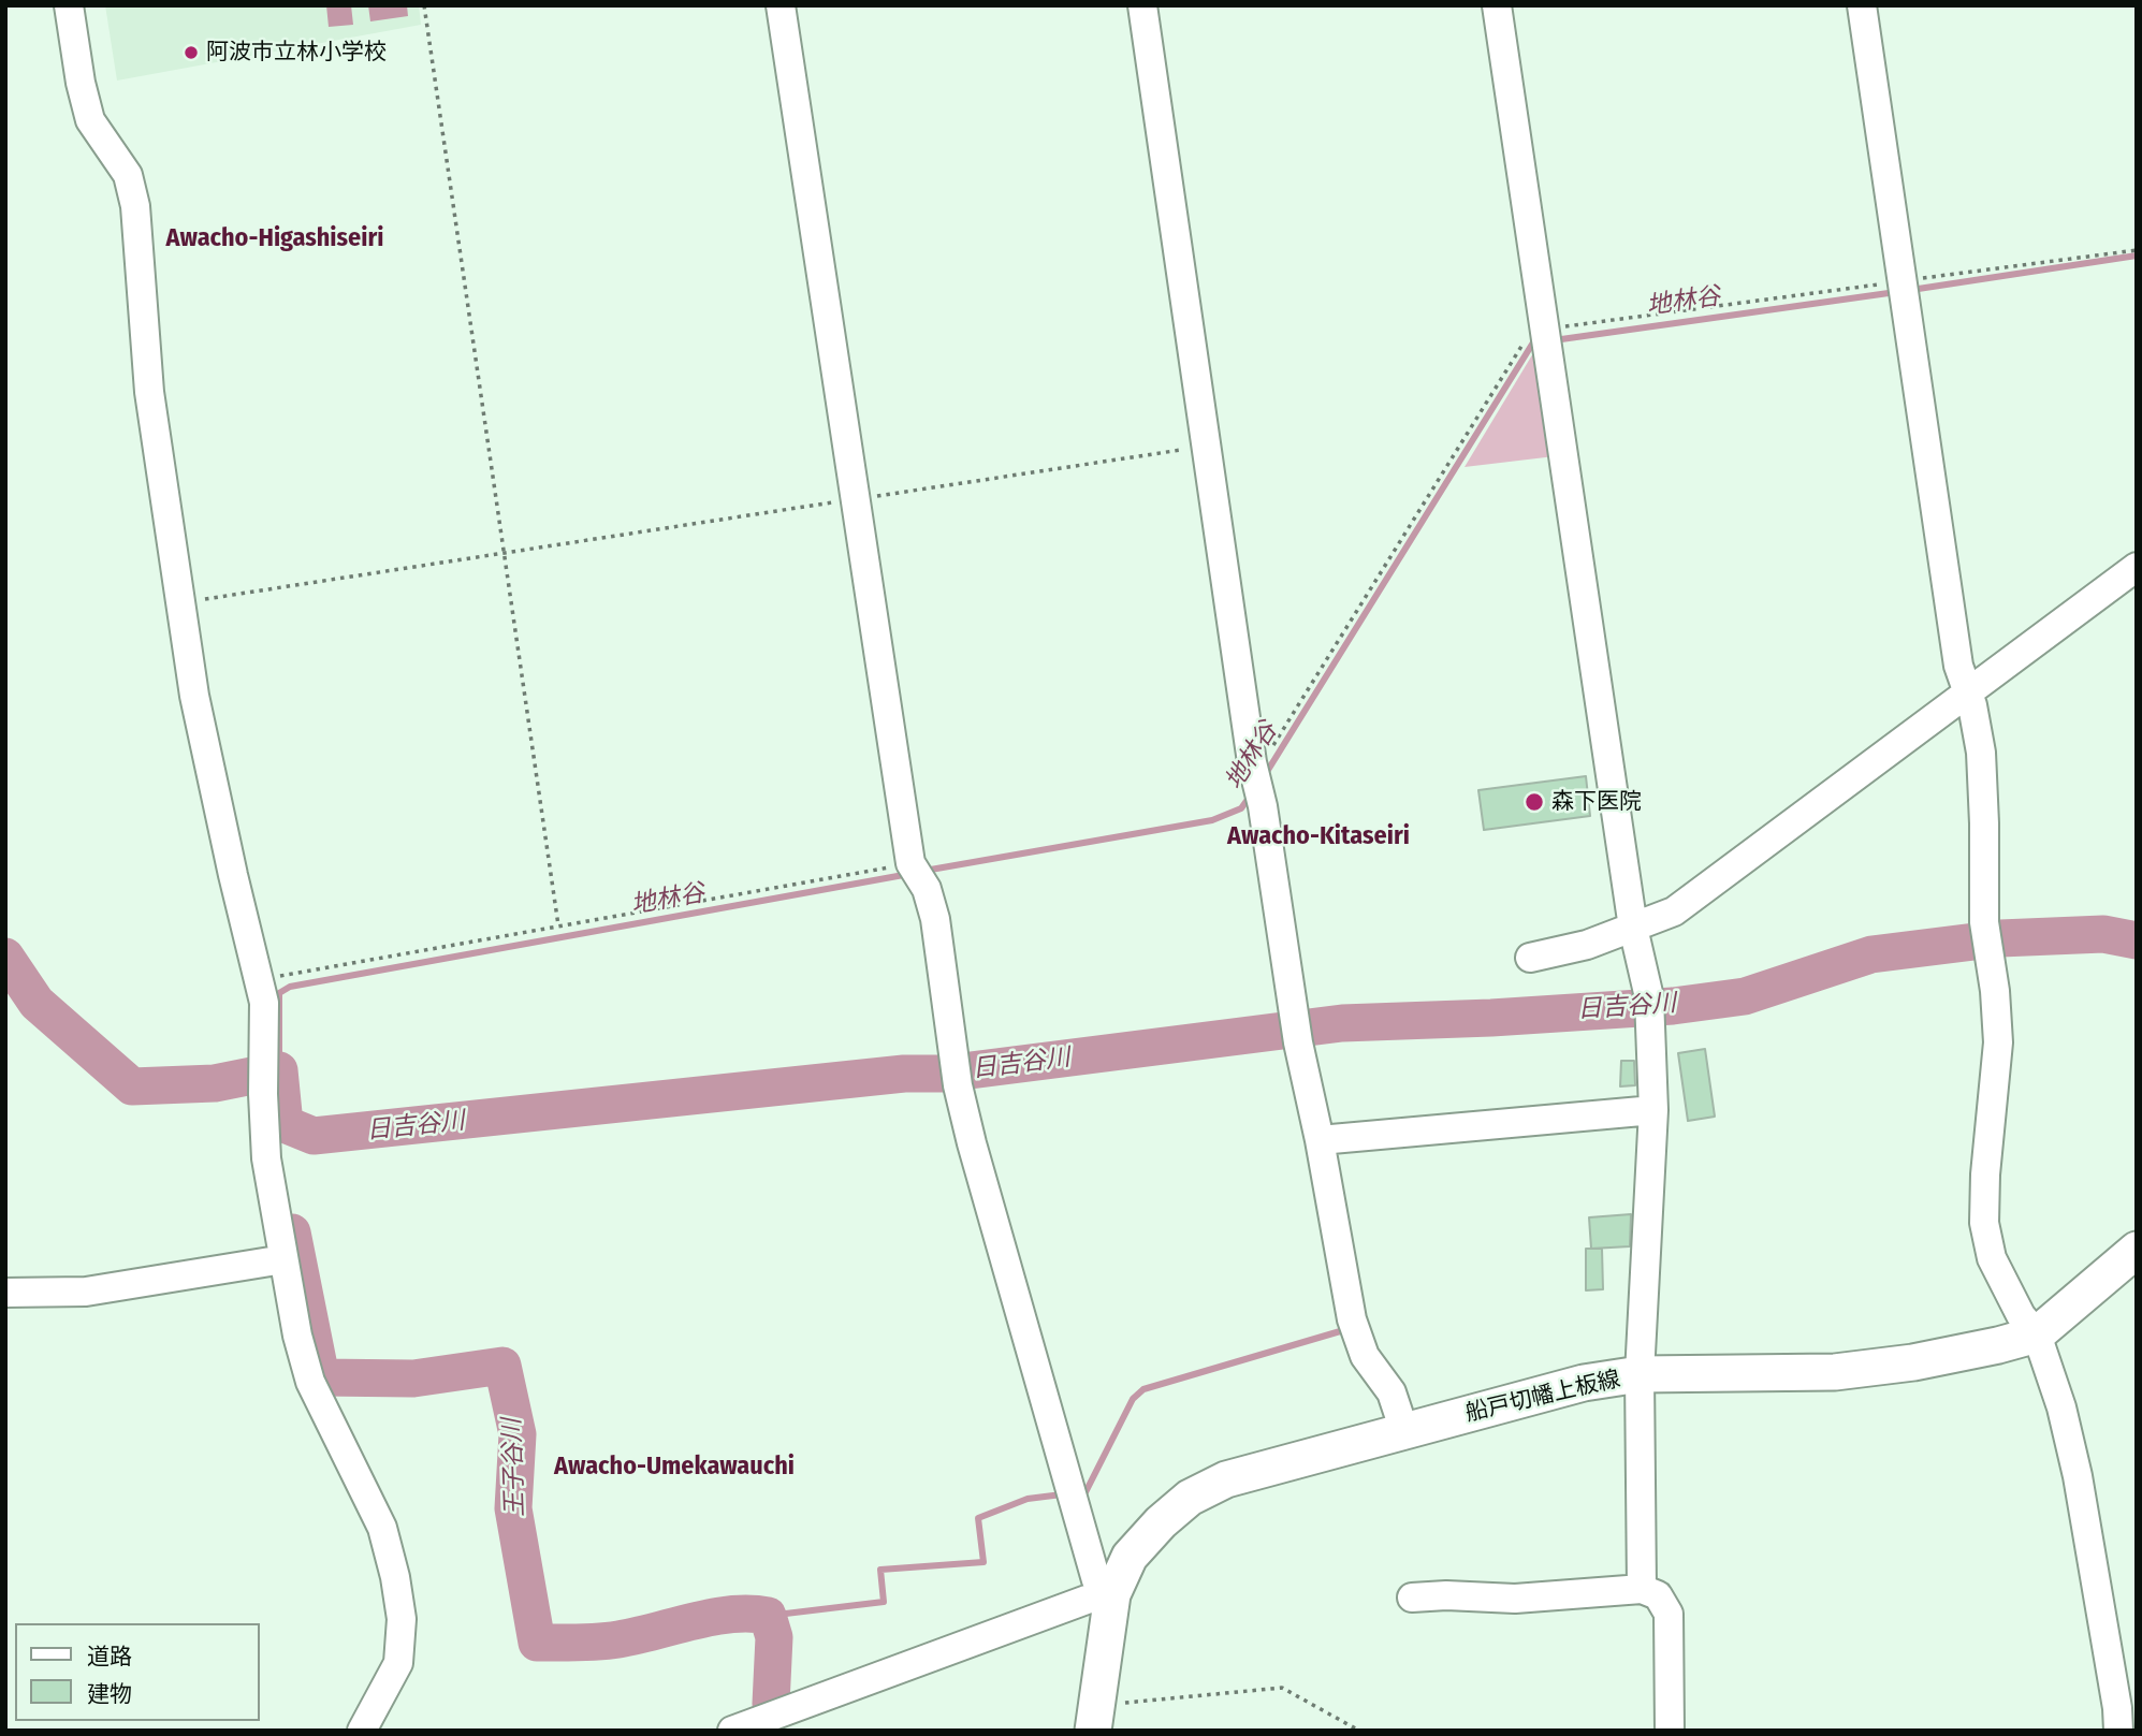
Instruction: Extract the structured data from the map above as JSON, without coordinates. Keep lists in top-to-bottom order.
{
  "streets": {
    "main road": ["船戸切幡上板線"]
  },
  "districts": ["Awacho-Higashiseiri", "Awacho-Kitaseiri", "Awacho-Umekawauchi"],
  "water": ["地林谷", "日吉谷川", "王子谷川"],
  "places": ["阿波市立林小学校", "森下医院"],
  "legend": ["道路", "建物"]
}
